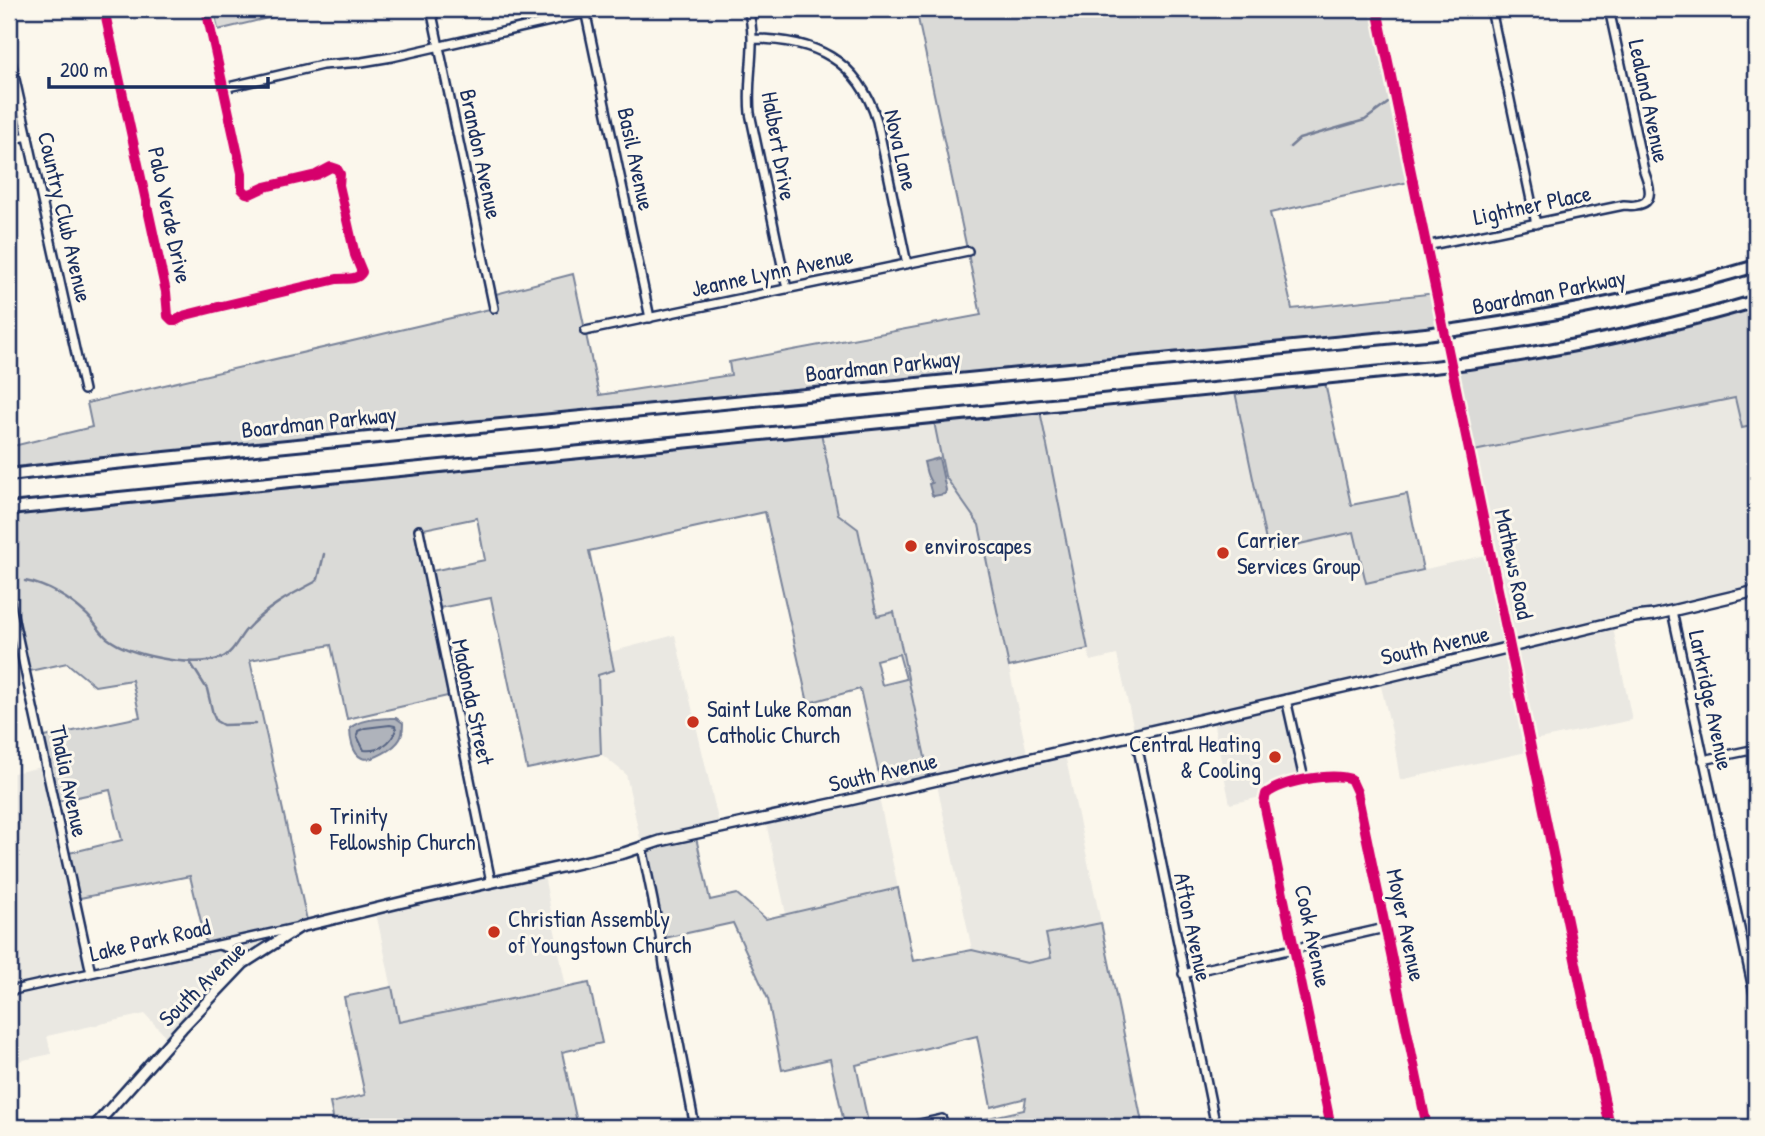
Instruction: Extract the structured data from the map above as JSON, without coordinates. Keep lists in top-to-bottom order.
{
  "streets": {
    "highway": ["Boardman Parkway"],
    "main road": ["South Avenue"],
    "street": [
      "Lealand Avenue",
      "Halbert Drive",
      "Nova Lane",
      "Brandon Avenue",
      "Basil Avenue",
      "Lightner Place",
      "Palo Verde Drive",
      "Country Club Avenue",
      "Jeanne Lynn Avenue",
      "Mathews Road",
      "Larkridge Avenue",
      "Madonda Street",
      "Thalia Avenue",
      "Moyer Avenue",
      "Afton Avenue",
      "Cook Avenue",
      "Lake Park Road"
    ]
  },
  "crossings": [
    ["Lealand Avenue", "Lightner Place"],
    ["Halbert Drive", "Nova Lane"],
    ["Halbert Drive", "Jeanne Lynn Avenue"],
    ["Nova Lane", "Jeanne Lynn Avenue"],
    ["Basil Avenue", "Jeanne Lynn Avenue"],
    ["Lightner Place", "Mathews Road"],
    ["Mathews Road", "South Avenue"],
    ["South Avenue", "Larkridge Avenue"],
    ["South Avenue", "Madonda Street"],
    ["South Avenue", "Afton Avenue"],
    ["South Avenue", "Lake Park Road"],
    ["Thalia Avenue", "Lake Park Road"],
    ["Moyer Avenue", "Cook Avenue"]
  ],
  "places": [
    "enviroscapes",
    "Carrier Services Group",
    "Saint Luke Roman Catholic Church",
    "Central Heating & Cooling",
    "Trinity Fellowship Church",
    "Christian Assembly of Youngstown Church"
  ],
  "scale_bar": "200 m"
}
